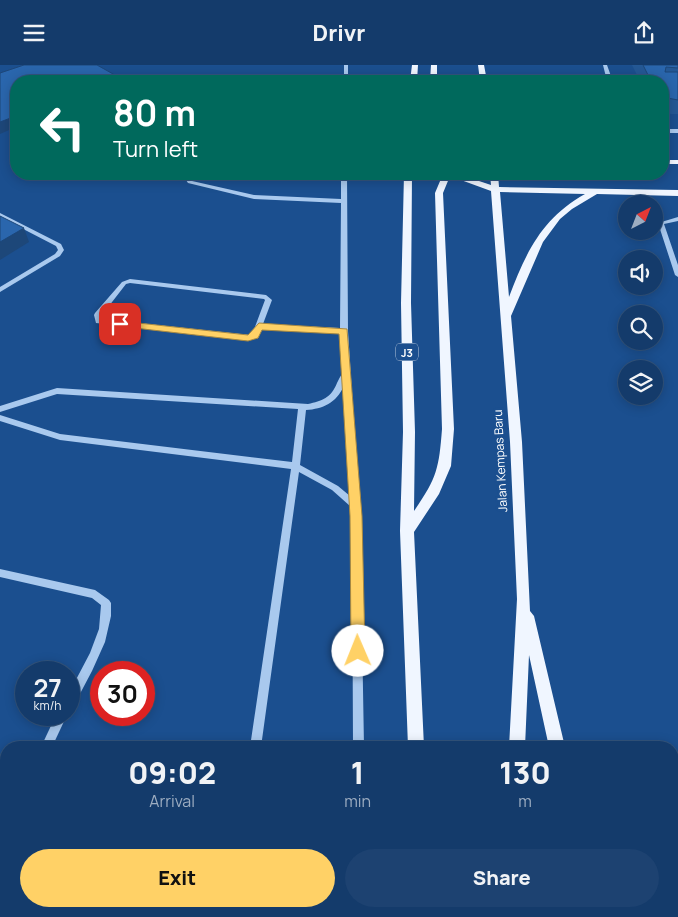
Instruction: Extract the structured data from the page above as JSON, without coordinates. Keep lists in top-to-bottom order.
{
  "streets": {
    "main road": ["J3", "Jalan Kempas Baru"]
  },
  "north": "top right",
  "page": {
    "header": "Drivr",
    "turn": ["80 m", "Turn left"],
    "speed": "27 km/h",
    "limit": "30",
    "eta": [
      "09:02",
      "Arrival",
      "1",
      "min",
      "130",
      "m"
    ],
    "buttons": ["Exit", "Share"]
  }
}
